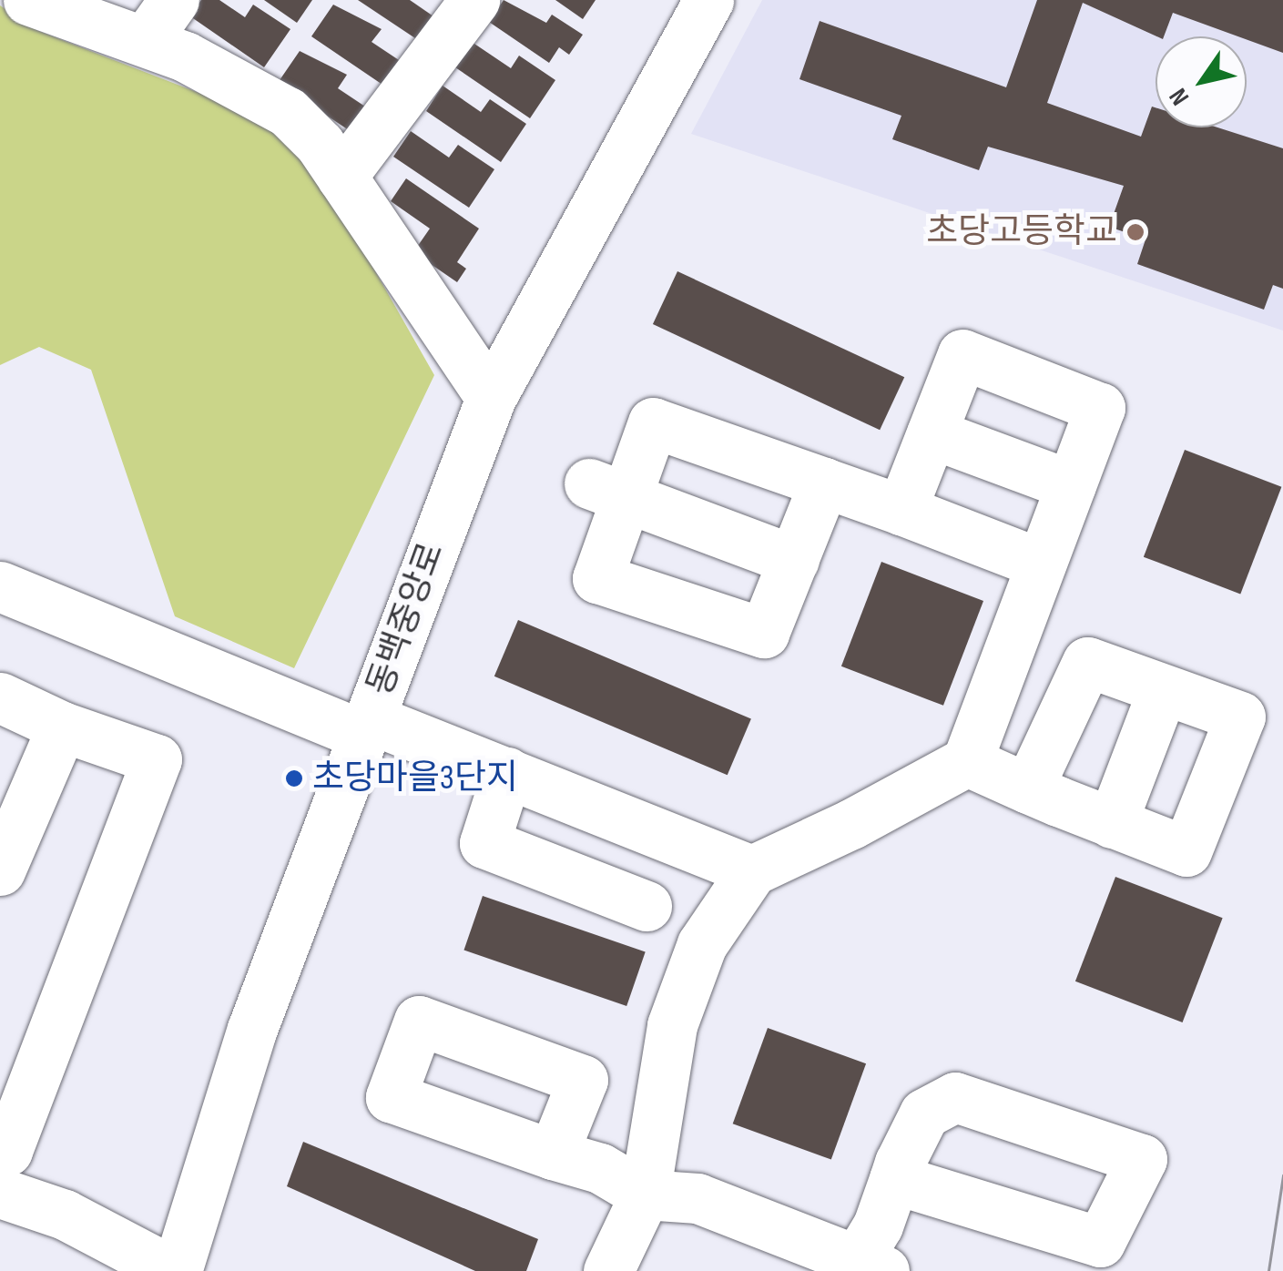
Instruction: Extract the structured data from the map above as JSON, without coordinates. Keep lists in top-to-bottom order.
{
  "streets": {
    "street": ["동백중앙로"]
  },
  "places": ["초당고등학교", "초당마을3단지"],
  "north": "bottom left"
}
